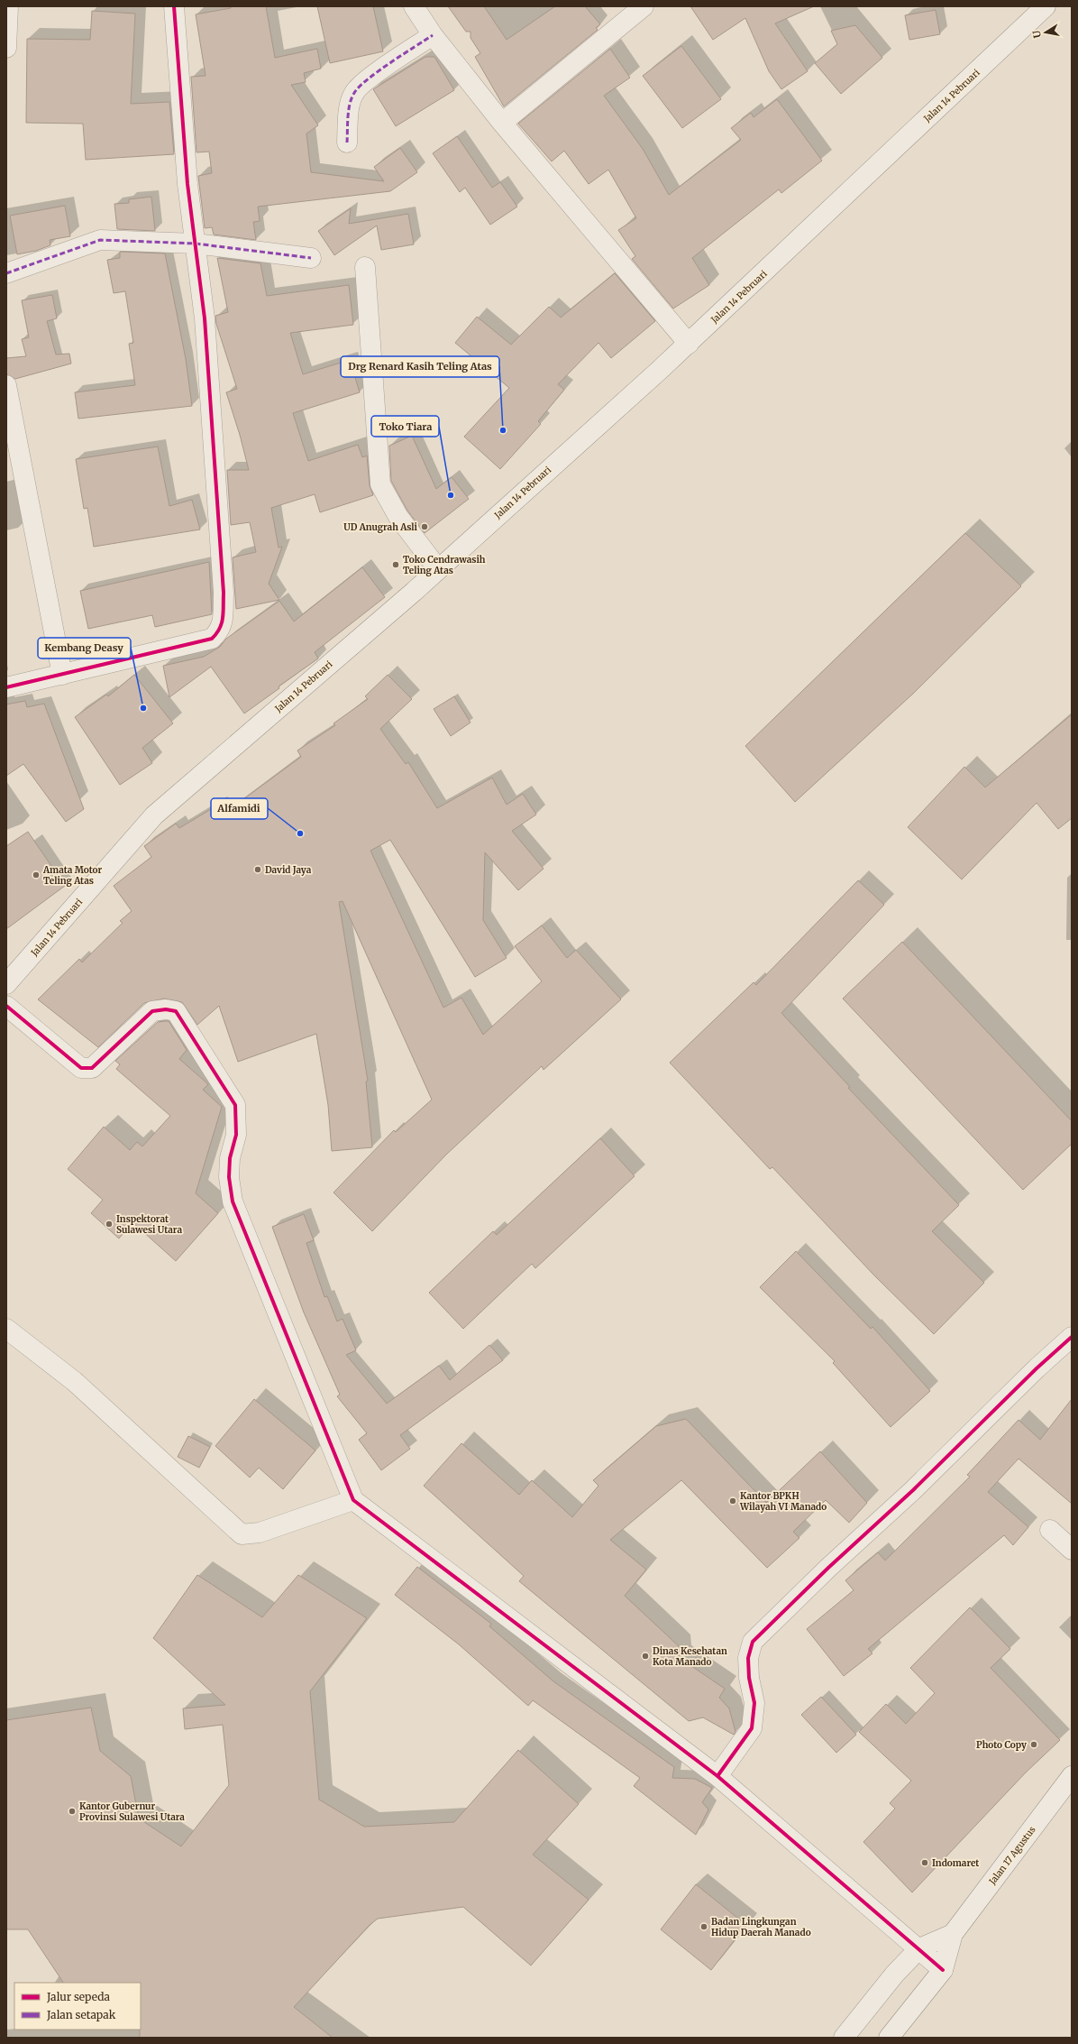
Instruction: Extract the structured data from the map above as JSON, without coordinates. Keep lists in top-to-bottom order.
{
  "streets": {
    "street": ["Jalan 14 Pebruari", "Jalan 17 Agustus"]
  },
  "places": [
    "Drg Renard Kasih Teling Atas",
    "Toko Tiara",
    "UD Anugrah Asli",
    "Toko Cendrawasih Teling Atas",
    "Kembang Deasy",
    "Alfamidi",
    "David Jaya",
    "Amata Motor Teling Atas",
    "Inspektorat Sulawesi Utara",
    "Kantor BPKH Wilayah VI Manado",
    "Dinas Kesehatan Kota Manado",
    "Photo Copy",
    "Kantor Gubernur Provinsi Sulawesi Utara",
    "Indomaret",
    "Badan Lingkungan Hidup Daerah Manado"
  ],
  "legend": ["Jalur sepeda", "Jalan setapak"],
  "north": "left"
}
